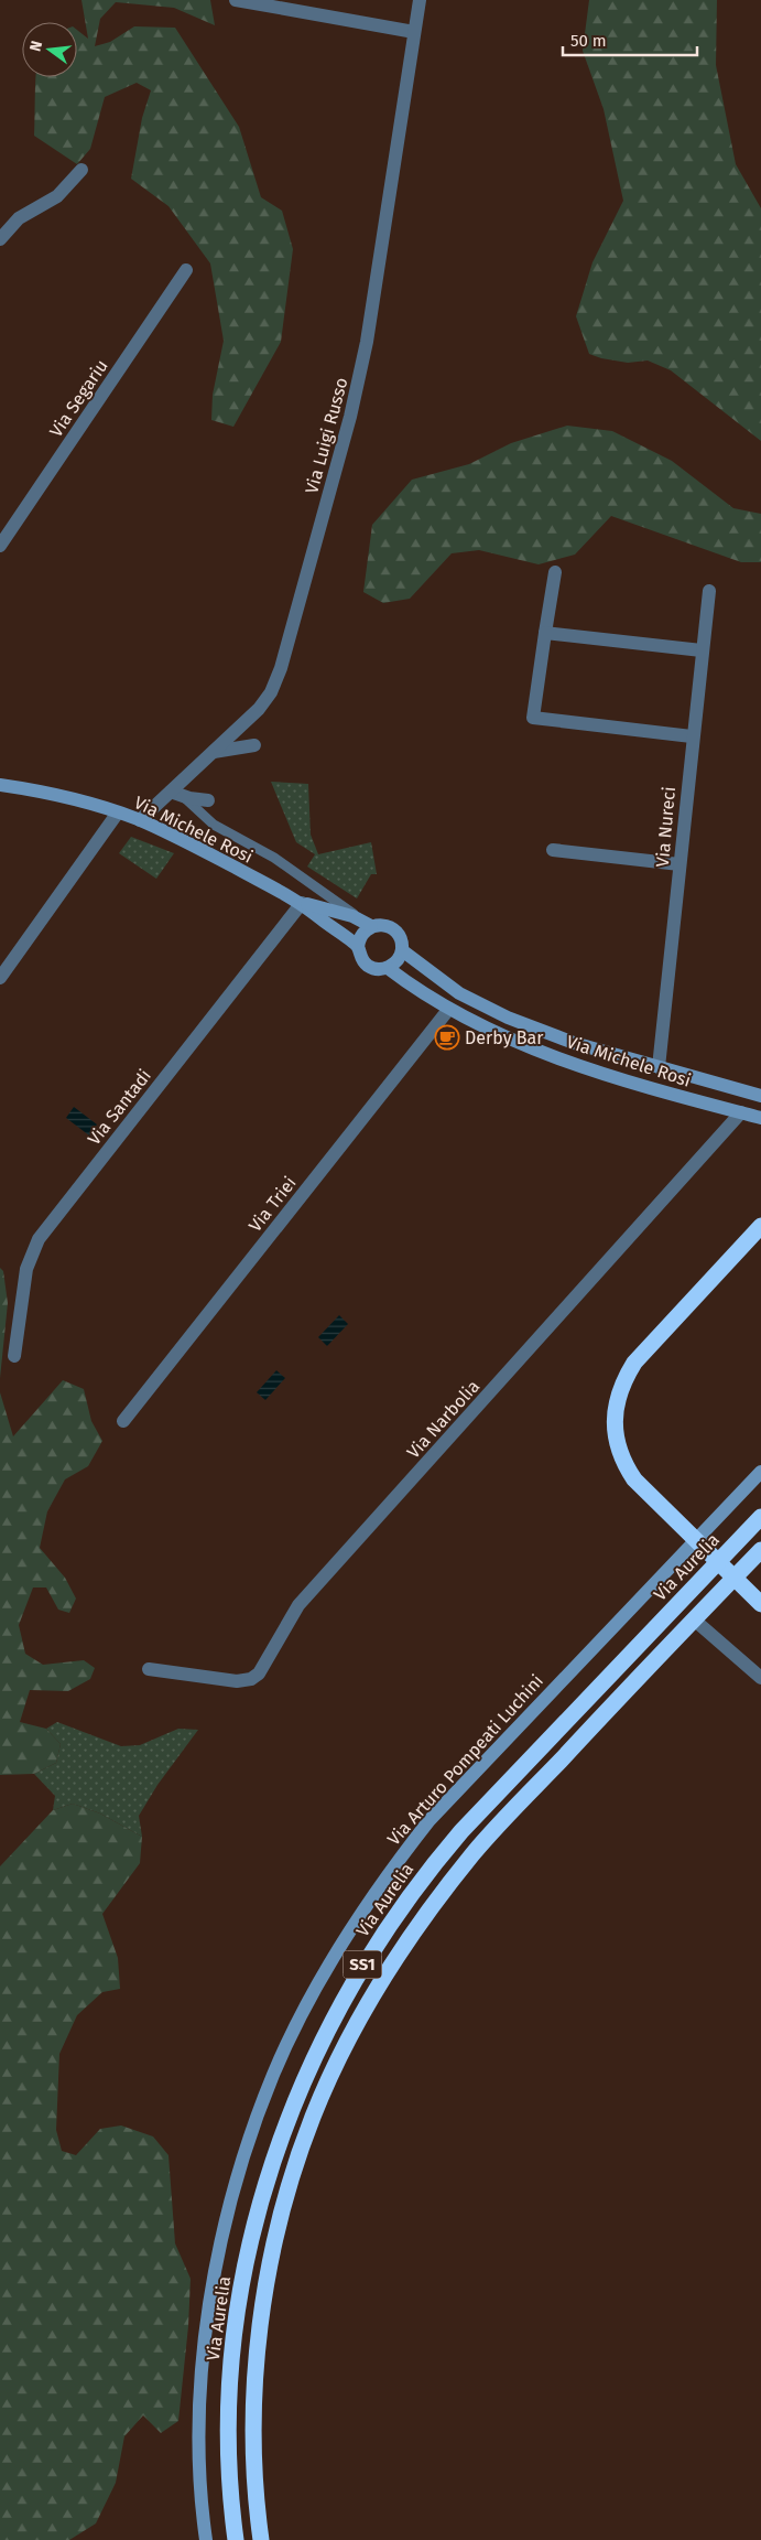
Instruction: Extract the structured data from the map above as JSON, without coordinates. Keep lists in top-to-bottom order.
{
  "streets": {
    "highway": ["Via Aurelia", "SS1"],
    "street": [
      "Via Segariu",
      "Via Luigi Russo",
      "Via Nureci",
      "Via Michele Rosi",
      "Via Santadi",
      "Via Triei",
      "Via Narbolia",
      "Via Arturo Pompeati Luchini"
    ]
  },
  "crossings": [
    ["Via Luigi Russo", "Via Michele Rosi"],
    ["Via Nureci", "Via Michele Rosi"],
    ["Via Michele Rosi", "Via Santadi"],
    ["Via Michele Rosi", "Via Triei"],
    ["Via Michele Rosi", "Via Narbolia"]
  ],
  "places": {
    "cafe": ["Derby Bar"]
  },
  "scale_bar": "50 m",
  "north": "left"
}
